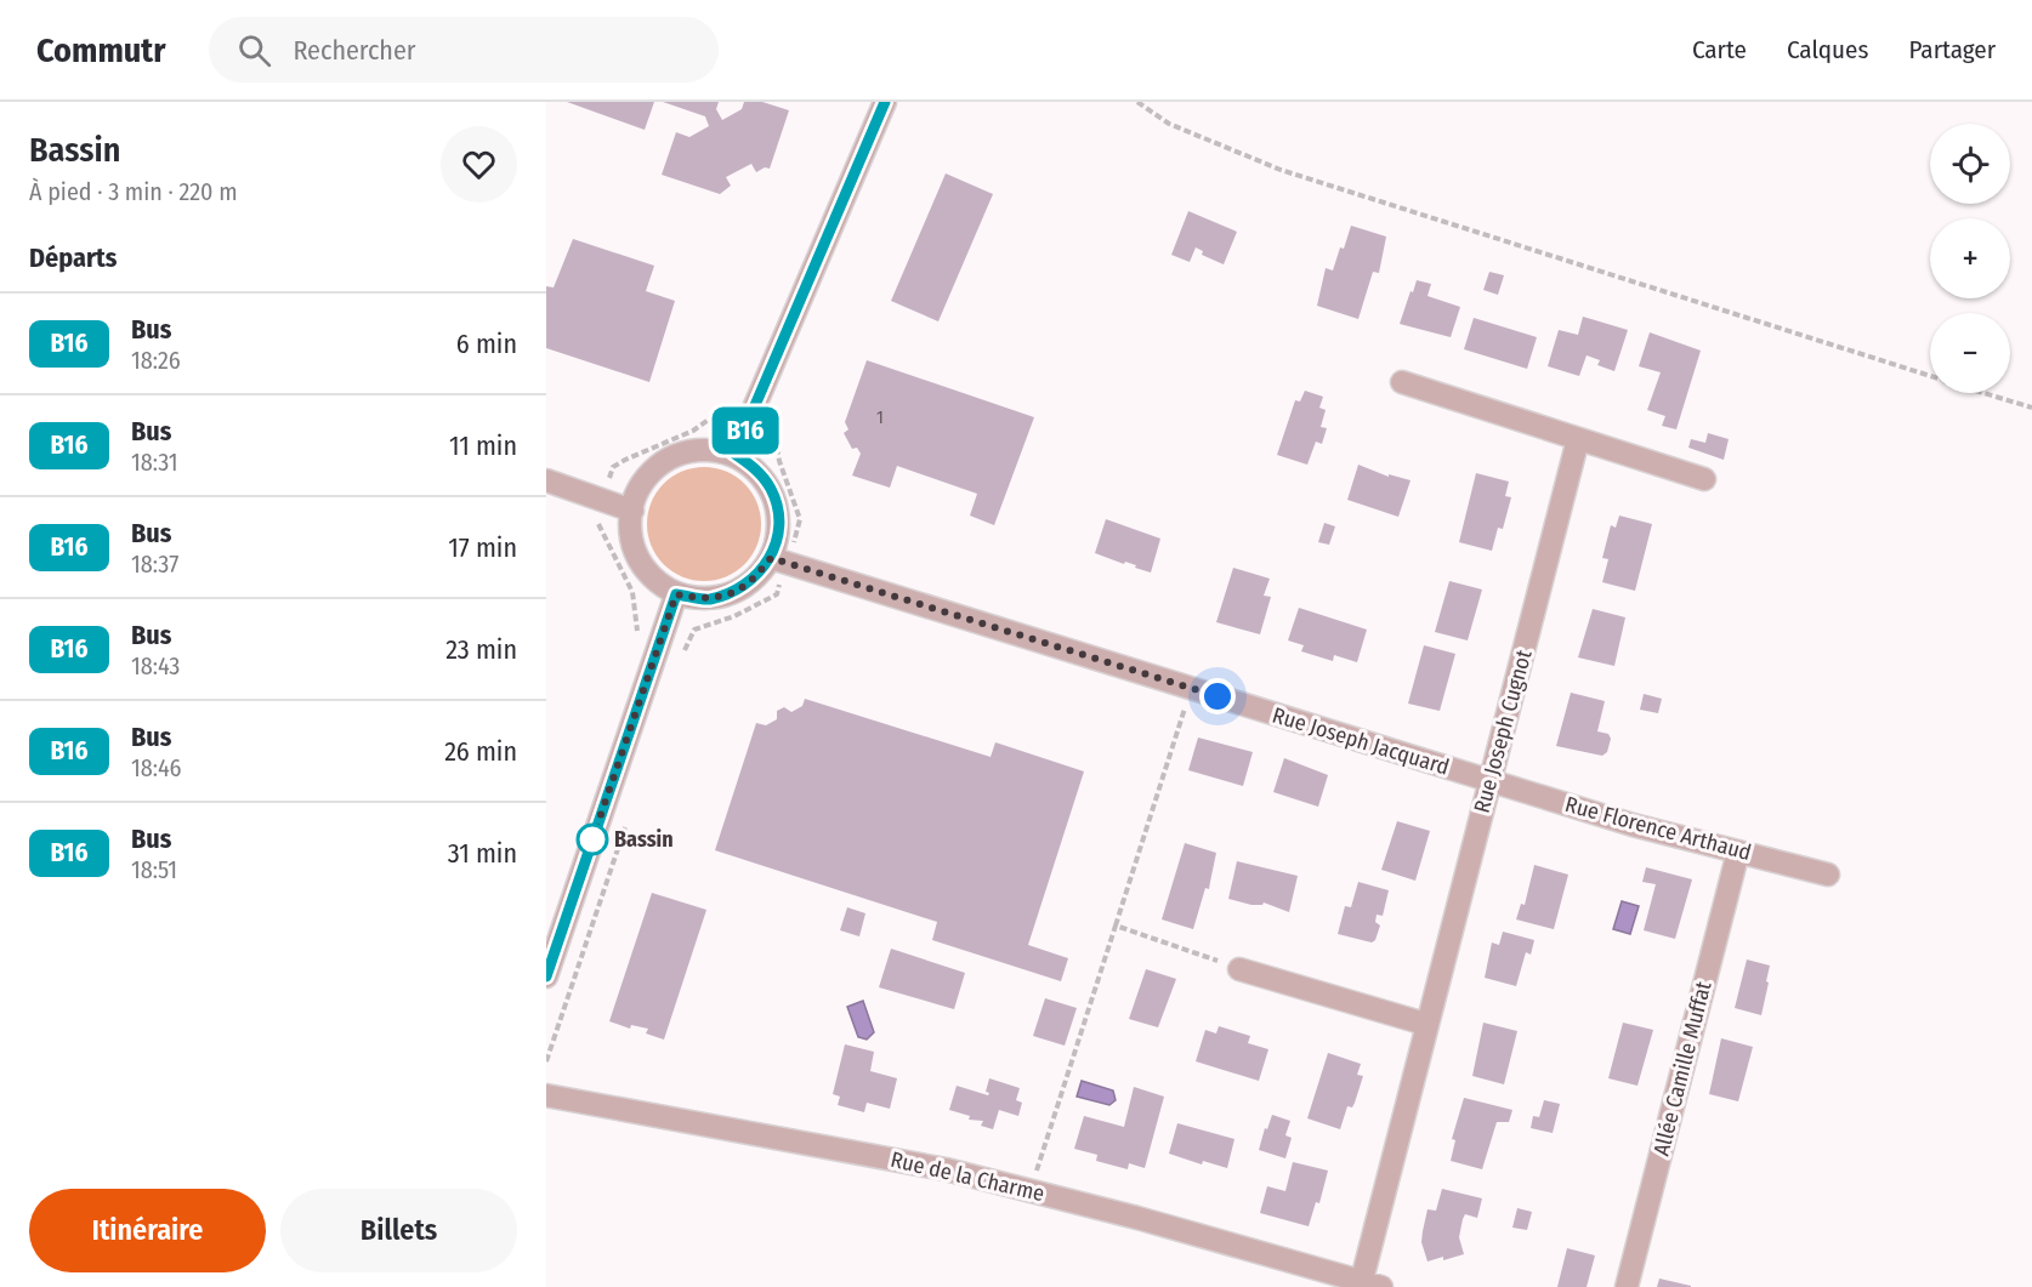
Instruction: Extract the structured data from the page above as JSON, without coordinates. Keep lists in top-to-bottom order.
{
  "streets": {
    "street": [
      "Rue Joseph Cugnot",
      "Rue Joseph Jacquard",
      "Rue Florence Arthaud",
      "Allée Camille Muffat",
      "Rue de la Charme"
    ]
  },
  "crossings": [
    ["Rue Joseph Cugnot", "Rue Joseph Jacquard"],
    ["Rue Joseph Cugnot", "Rue Florence Arthaud"],
    ["Rue Joseph Cugnot", "Rue de la Charme"],
    ["Rue Joseph Jacquard", "Rue Florence Arthaud"],
    ["Rue Florence Arthaud", "Allée Camille Muffat"]
  ],
  "places": ["Bassin"],
  "lines": ["bus line B16"],
  "house_numbers": ["1"],
  "page": {
    "header": "Commutr",
    "search": "Rechercher",
    "nav": ["Carte", "Calques", "Partager"],
    "heading": [
      ["Bassin", "À pied · 3 min · 220 m"],
      "Départs"
    ],
    "on_map": "B16",
    "map_buttons": ["+", "−"],
    "list": [
      {
        "mark": "B16",
        "name": "Bus",
        "note": "18:26",
        "value": "6 min"
      },
      {
        "mark": "B16",
        "name": "Bus",
        "note": "18:31",
        "value": "11 min"
      },
      {
        "mark": "B16",
        "name": "Bus",
        "note": "18:37",
        "value": "17 min"
      },
      {
        "mark": "B16",
        "name": "Bus",
        "note": "18:43",
        "value": "23 min"
      },
      {
        "mark": "B16",
        "name": "Bus",
        "note": "18:46",
        "value": "26 min"
      },
      {
        "mark": "B16",
        "name": "Bus",
        "note": "18:51",
        "value": "31 min"
      }
    ],
    "buttons": ["Itinéraire", "Billets"]
  }
}
